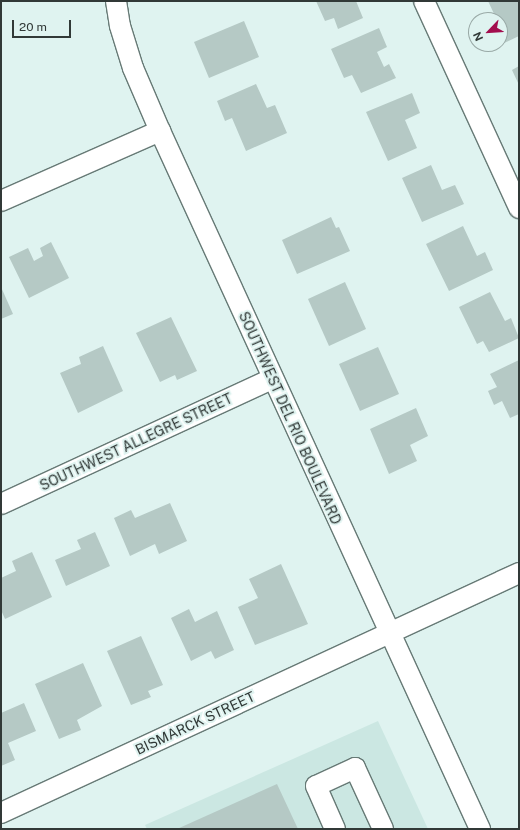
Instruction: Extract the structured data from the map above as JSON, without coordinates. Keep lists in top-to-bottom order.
{
  "streets": {
    "street": ["SOUTHWEST DEL RIO BOULEVARD", "SOUTHWEST ALLEGRE STREET", "BISMARCK STREET"]
  },
  "crossings": [
    ["SOUTHWEST DEL RIO BOULEVARD", "SOUTHWEST ALLEGRE STREET"],
    ["SOUTHWEST DEL RIO BOULEVARD", "BISMARCK STREET"]
  ],
  "scale_bar": "20 m",
  "north": "bottom left"
}
